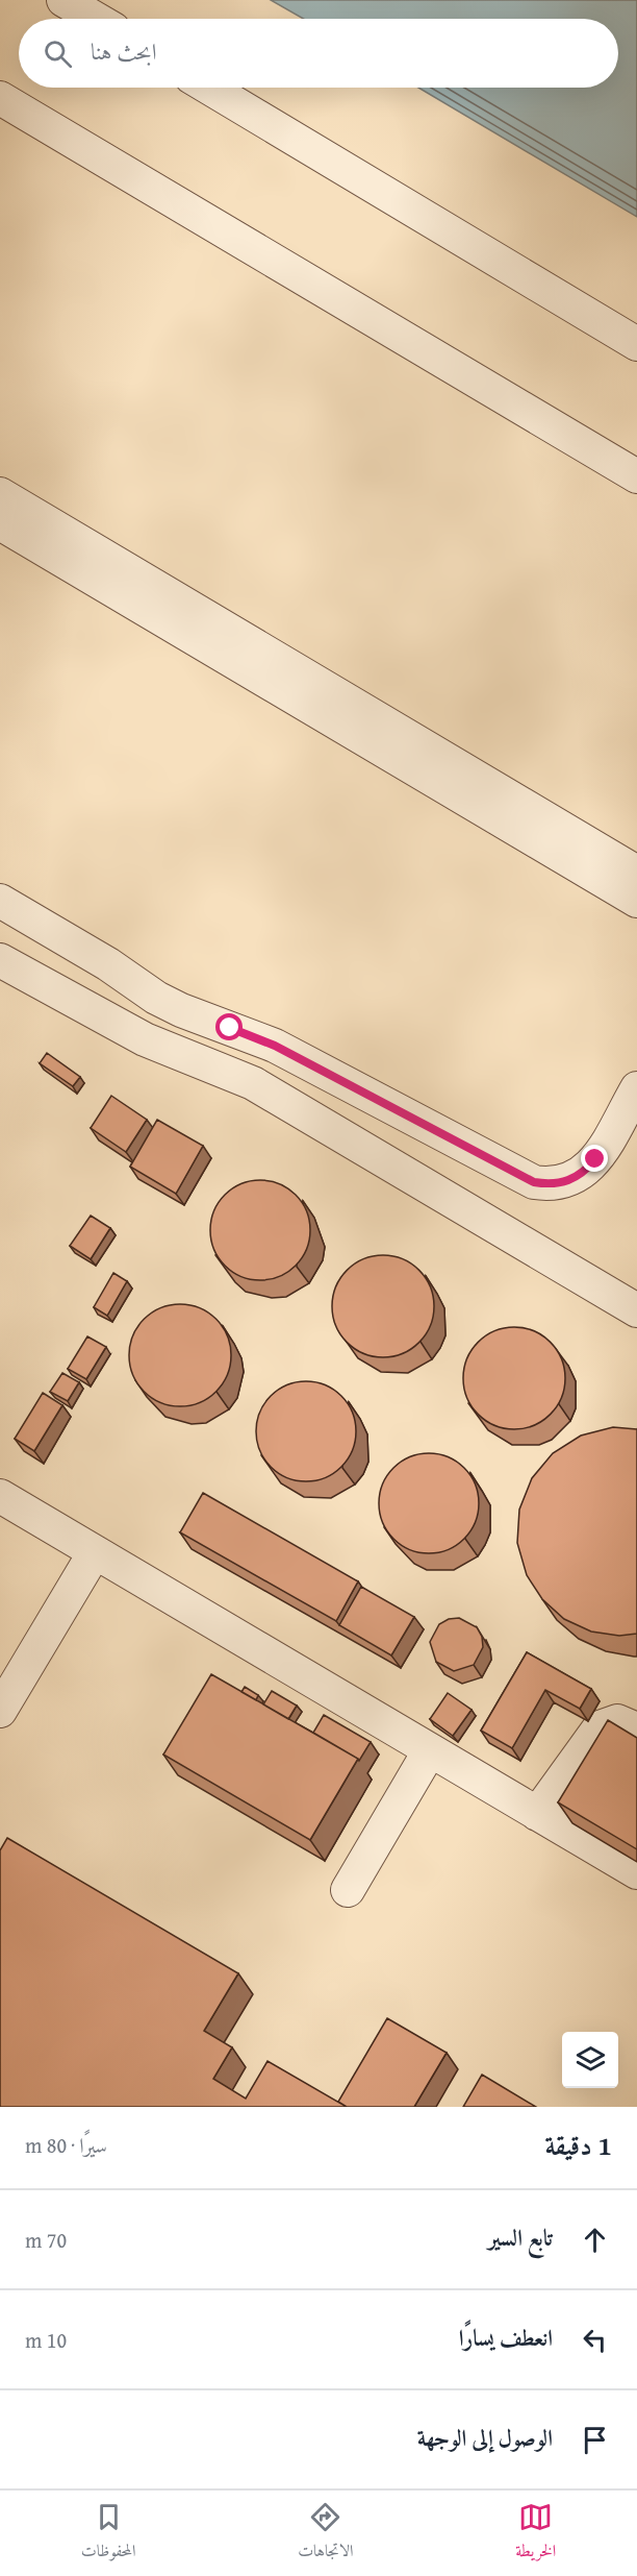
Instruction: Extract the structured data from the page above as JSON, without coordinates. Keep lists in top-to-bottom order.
{
  "page": {
    "search": "ابحث هنا",
    "heading": ["1 دقيقة", "سيرًا · 80 m"],
    "list": [
      ["تابع السير", "70 m"],
      ["انعطف يسارًا", "10 m"],
      "الوصول إلى الوجهة"
    ],
    "nav": ["الخريطة", "الاتجاهات", "المحفوظات"]
  }
}
